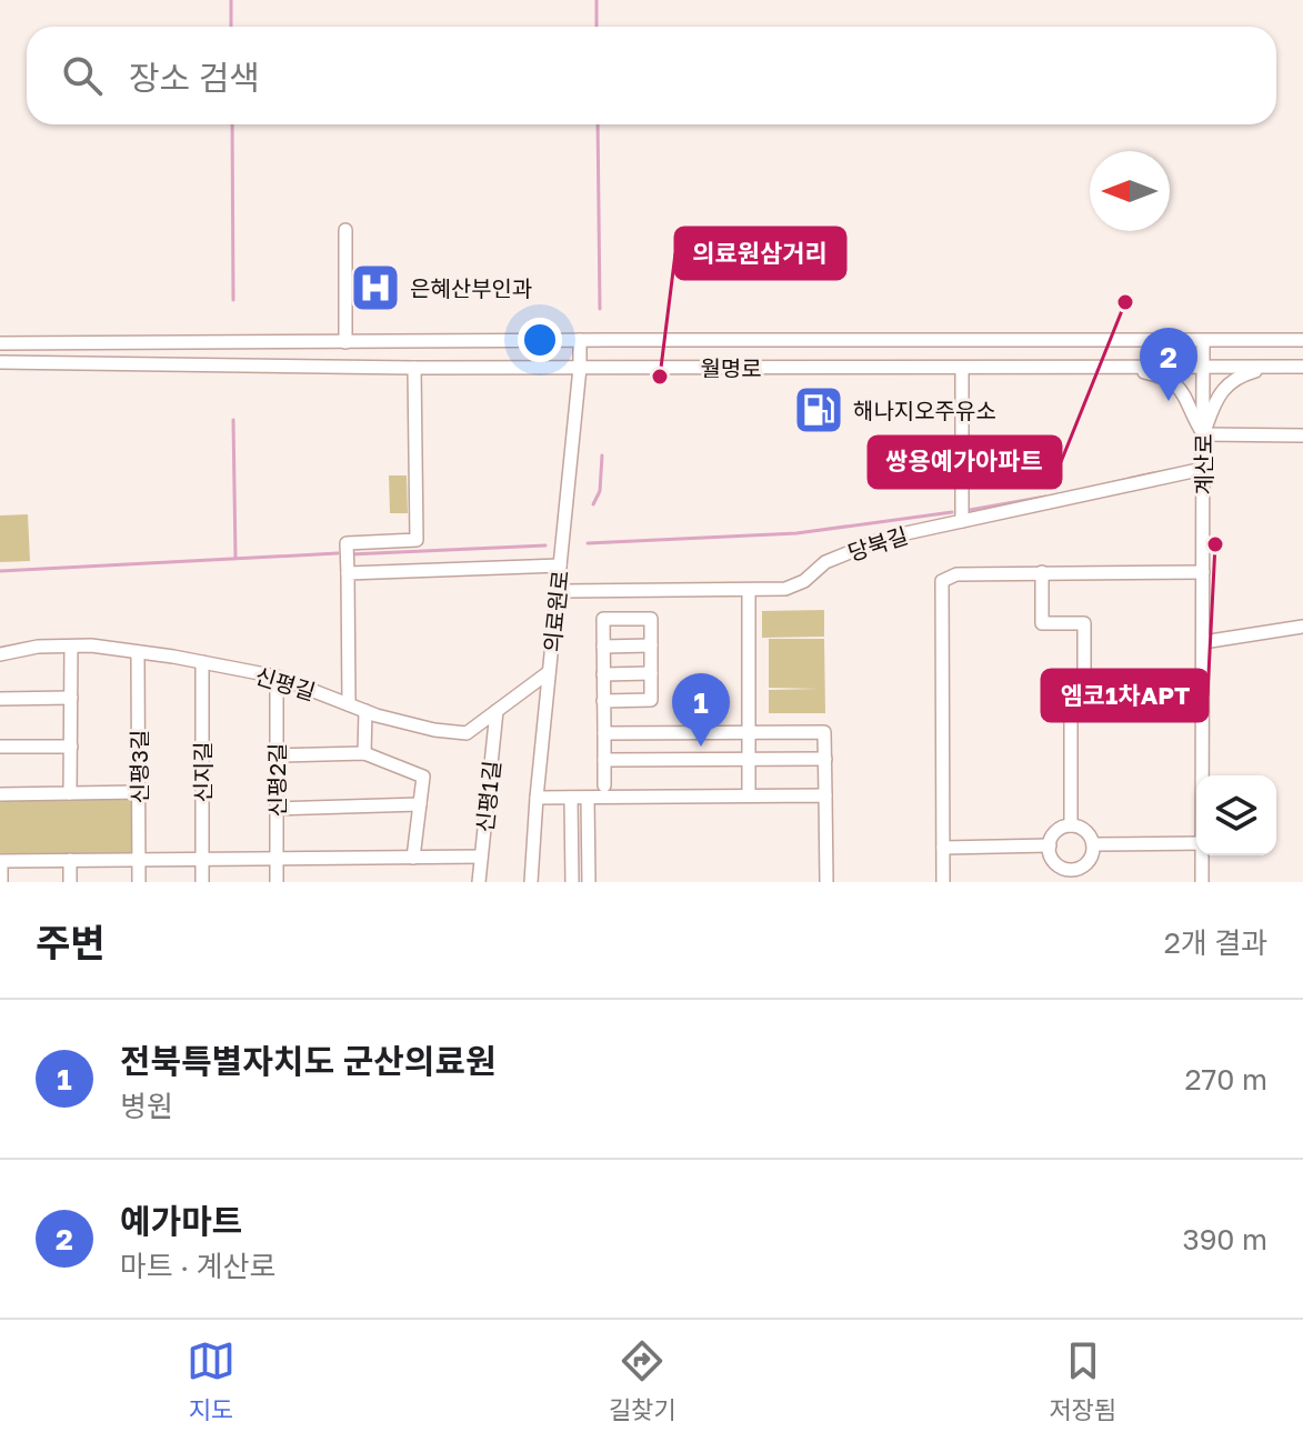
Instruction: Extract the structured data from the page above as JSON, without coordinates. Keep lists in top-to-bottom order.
{
  "streets": {
    "street": [
      "월명로",
      "계산로",
      "당북길",
      "의료원로",
      "신평길",
      "신평3길",
      "신지길",
      "신평2길",
      "신평1길"
    ]
  },
  "crossings": [
    ["월명로", "계산로"],
    ["월명로", "의료원로"],
    ["계산로", "당북길"],
    ["의료원로", "신평길"],
    ["신평길", "신평3길"],
    ["신평길", "신지길"],
    ["신평길", "신평2길"],
    ["신평길", "신평1길"]
  ],
  "places": {
    "hospital": ["은혜산부인과"],
    "other": ["쌍용예가아파트", "의료원삼거리", "엠코1차APT"],
    "fuel station": ["해나지오주유소"]
  },
  "north": "left",
  "page": {
    "search": "장소 검색",
    "pins": ["2", "1"],
    "heading": ["주변", "2개 결과"],
    "list": [
      {
        "mark": "1",
        "name": "전북특별자치도 군산의료원",
        "note": "병원",
        "value": "270 m"
      },
      {
        "mark": "2",
        "name": "예가마트",
        "note": "마트 · 계산로",
        "value": "390 m"
      }
    ],
    "nav": ["지도", "길찾기", "저장됨"]
  }
}
